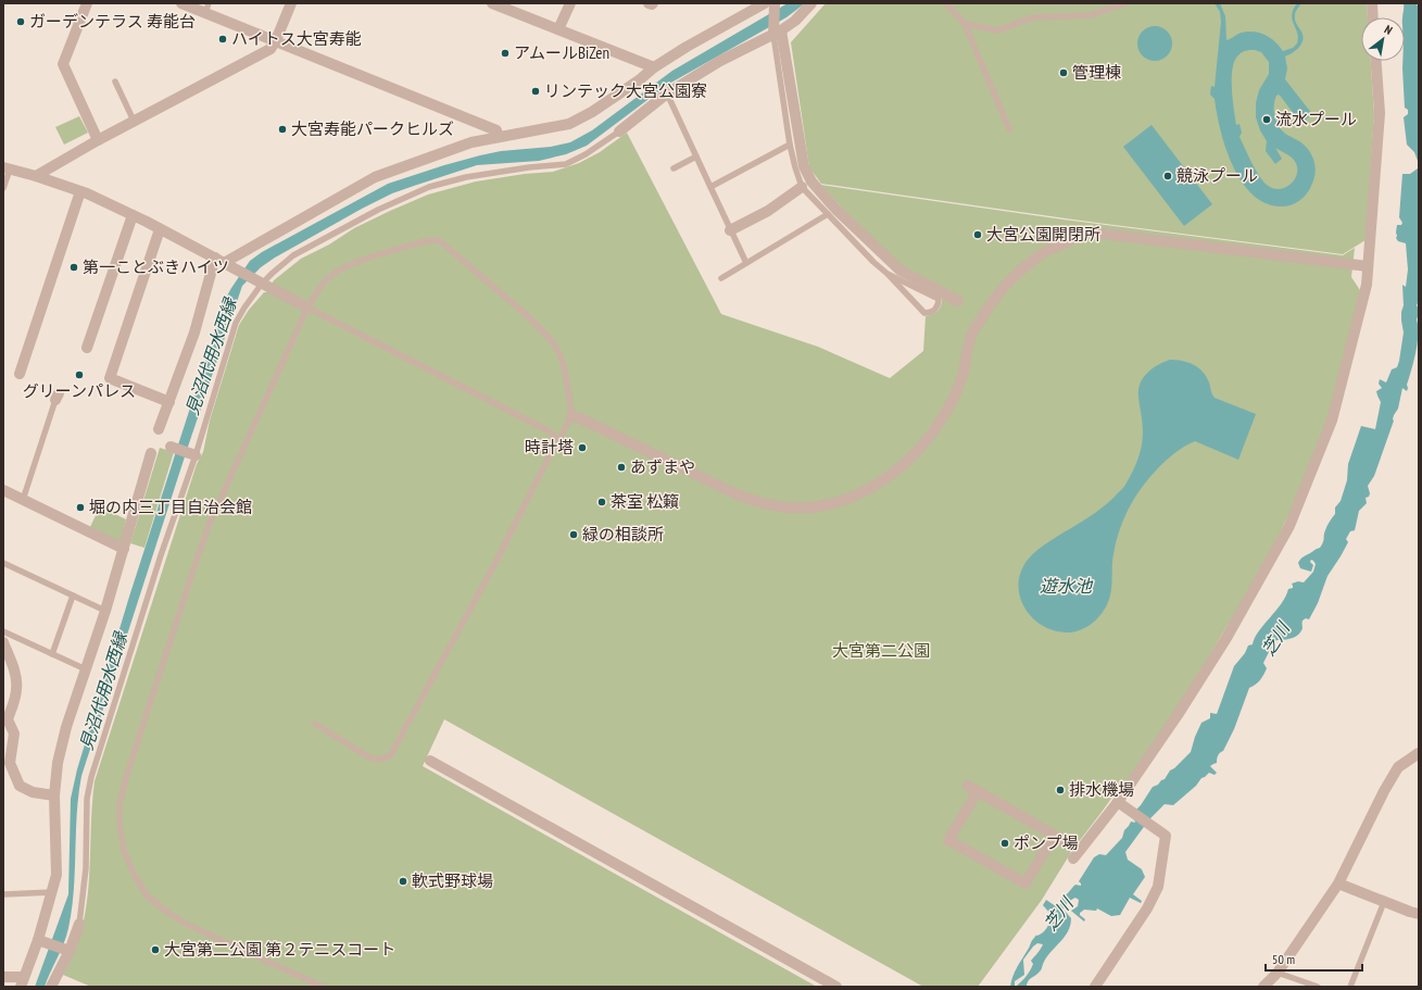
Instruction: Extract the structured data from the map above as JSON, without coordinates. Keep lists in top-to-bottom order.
{
  "water": ["見沼代用水西縁", "遊水池", "芝川"],
  "parks": ["大宮第二公園"],
  "places": [
    "ガーデンテラス 寿能台",
    "ハイトス大宮寿能",
    "アムールBiZen",
    "管理棟",
    "リンテック大宮公園寮",
    "流水プール",
    "大宮寿能パークヒルズ",
    "競泳プール",
    "大宮公園開閉所",
    "第一ことぶきハイツ",
    "グリーンパレス",
    "時計塔",
    "あずまや",
    "茶室 松籟",
    "堀の内三丁目自治会館",
    "緑の相談所",
    "排水機場",
    "ポンプ場",
    "軟式野球場",
    "大宮第二公園 第２テニスコート"
  ],
  "scale_bar": "50 m",
  "north": "top right"
}
